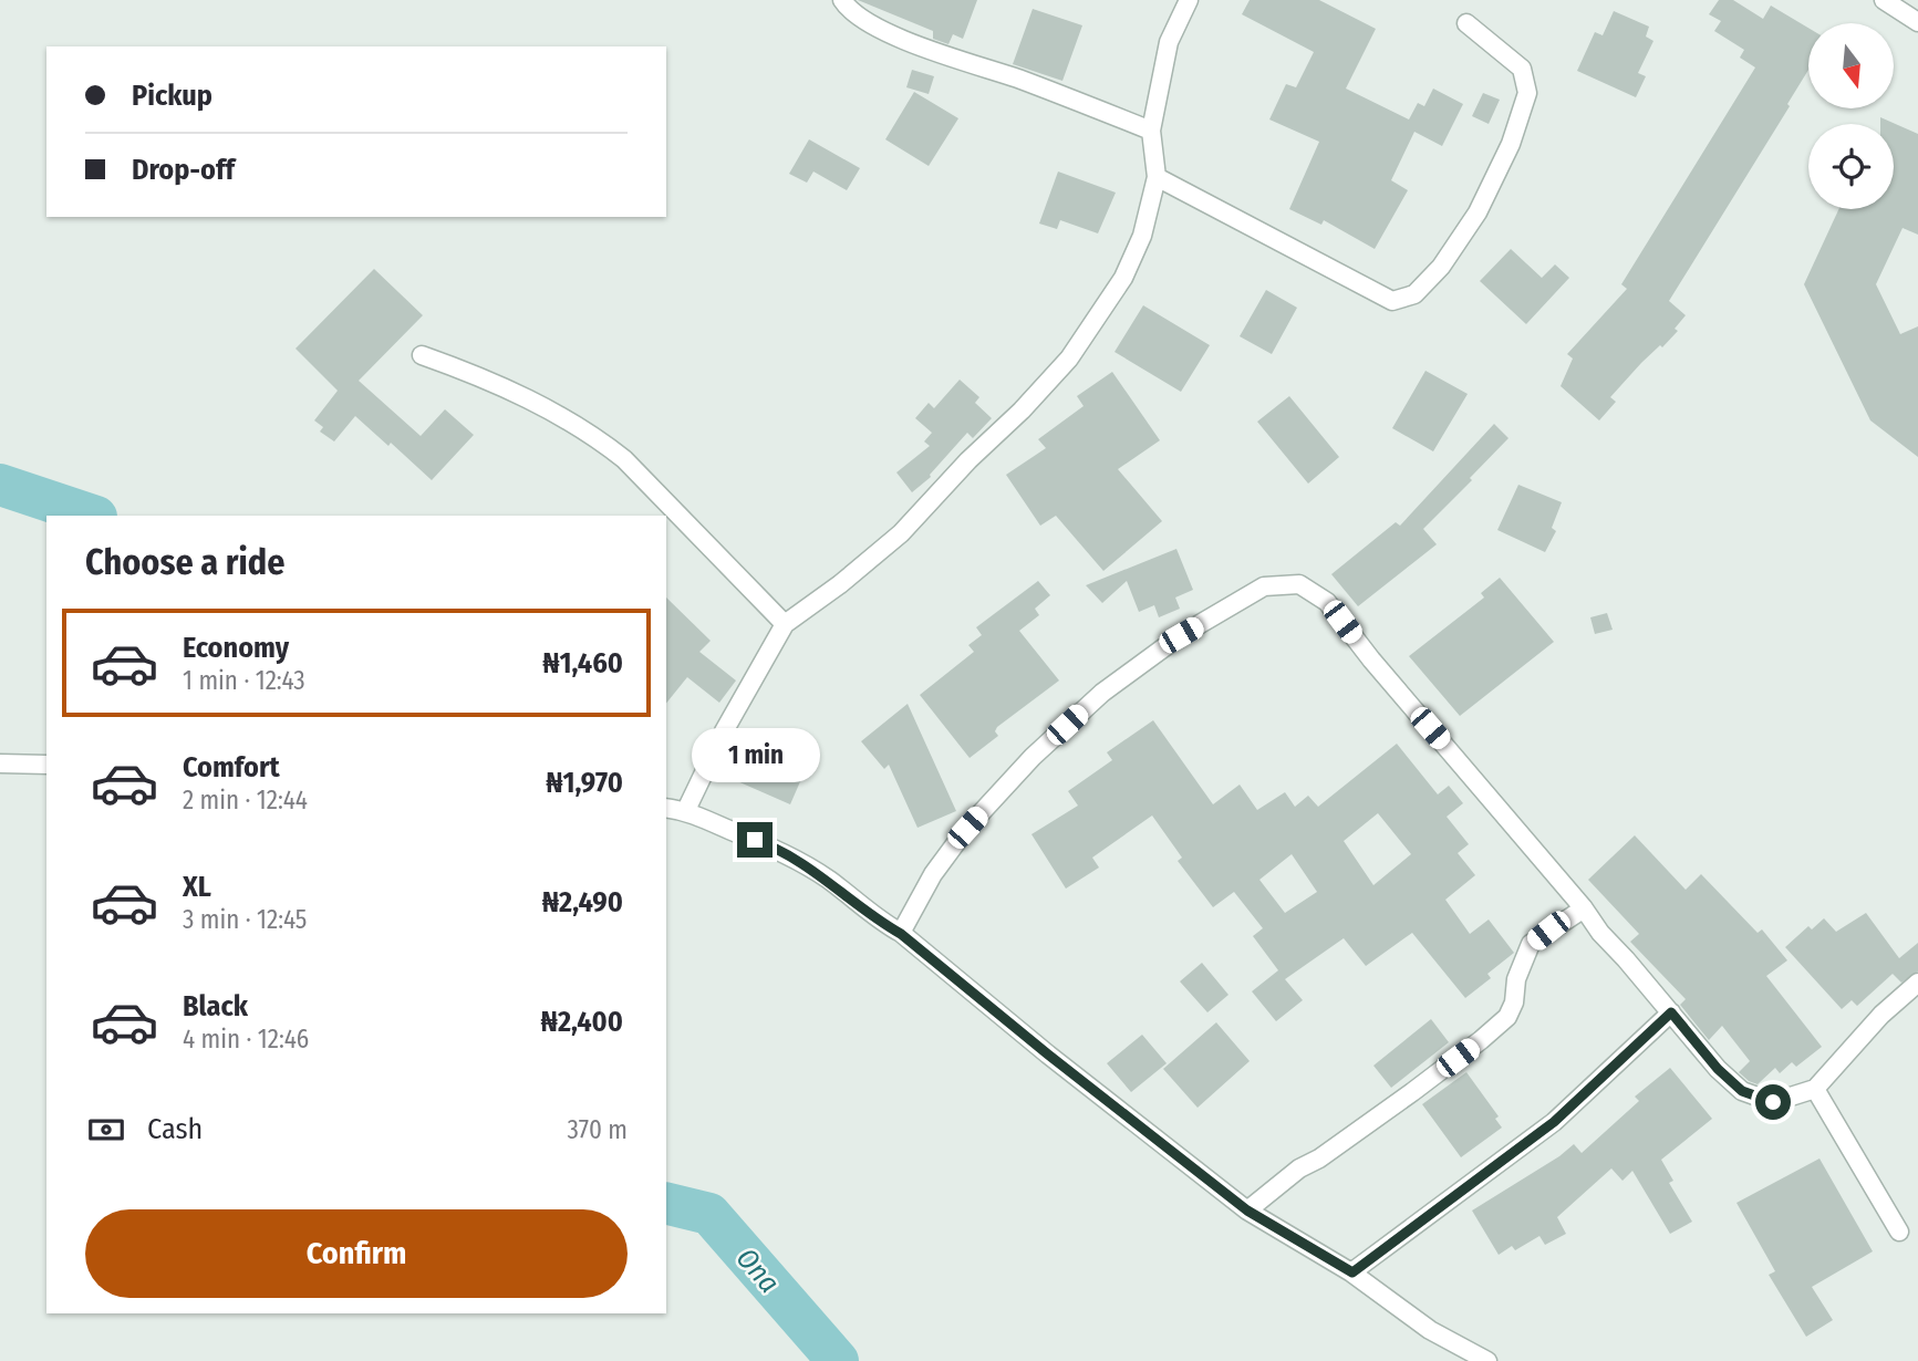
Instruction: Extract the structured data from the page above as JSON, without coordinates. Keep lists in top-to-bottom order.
{
  "water": ["Ona"],
  "north": "bottom",
  "page": {
    "banner": ["Pickup", "Drop-off"],
    "heading": "Choose a ride",
    "list": [
      {
        "name": "Economy",
        "note": "1 min · 12:43",
        "value": "₦1,460"
      },
      {
        "name": "Comfort",
        "note": "2 min · 12:44",
        "value": "₦1,970"
      },
      {
        "name": "XL",
        "note": "3 min · 12:45",
        "value": "₦2,490"
      },
      {
        "name": "Black",
        "note": "4 min · 12:46",
        "value": "₦2,400"
      }
    ],
    "bubble": "1 min",
    "pay": ["Cash", "370 m"],
    "buttons": "Confirm"
  }
}
